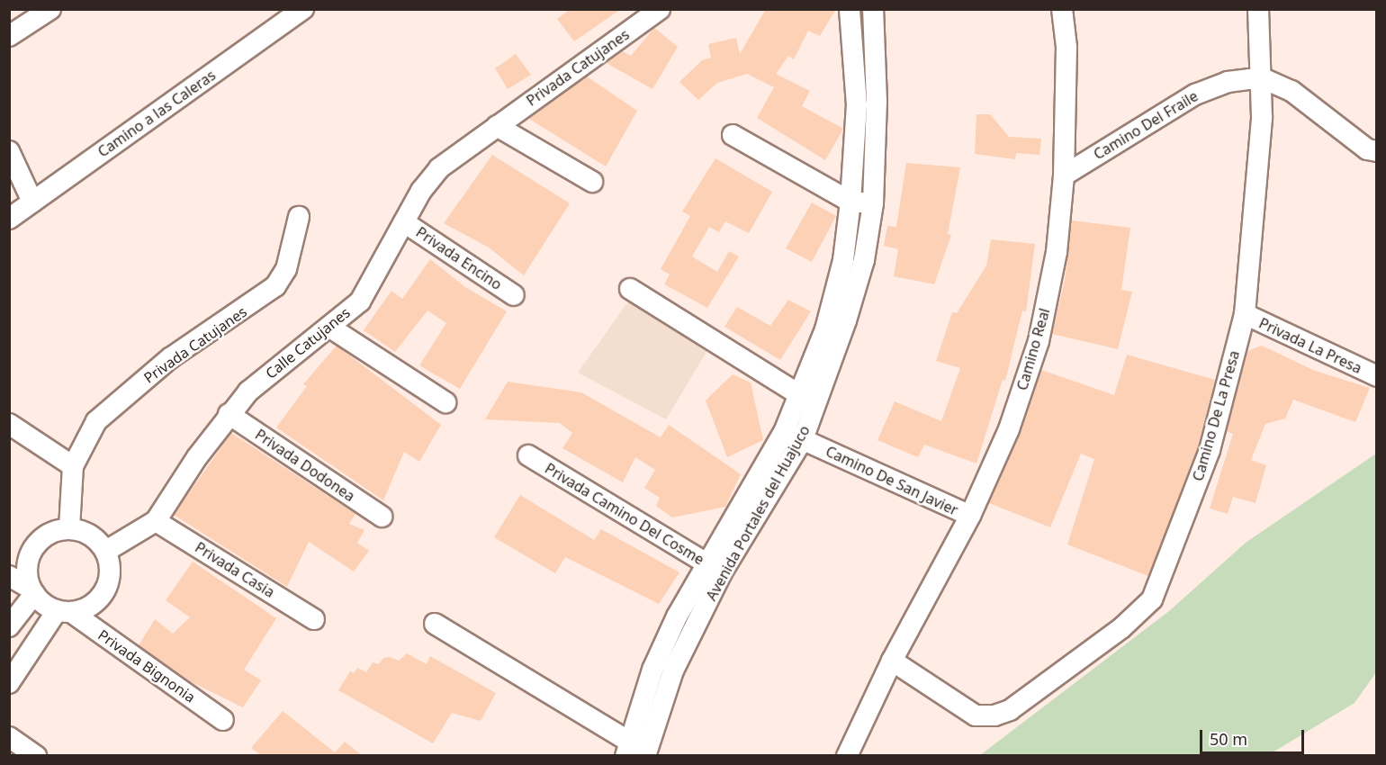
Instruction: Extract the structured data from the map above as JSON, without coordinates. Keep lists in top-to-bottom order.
{
  "streets": {
    "street": [
      "Privada Catujanes",
      "Camino a las Caleras",
      "Camino Del Fraile",
      "Privada Encino",
      "Calle Catujanes",
      "Privada La Presa",
      "Camino Real",
      "Camino De La Presa",
      "Privada Dodonea",
      "Camino De San Javier",
      "Avenida Portales del Huajuco",
      "Privada Camino Del Cosme",
      "Privada Casia",
      "Privada Bignonia"
    ]
  },
  "crossings": [
    ["Privada Catujanes", "Calle Catujanes"],
    ["Privada Catujanes", "Privada Bignonia"],
    ["Camino Del Fraile", "Camino Real"],
    ["Camino Del Fraile", "Camino De La Presa"],
    ["Privada Encino", "Calle Catujanes"],
    ["Calle Catujanes", "Privada Dodonea"],
    ["Calle Catujanes", "Privada Casia"],
    ["Calle Catujanes", "Privada Bignonia"],
    ["Privada La Presa", "Camino De La Presa"],
    ["Camino Real", "Camino De La Presa"],
    ["Camino Real", "Camino De San Javier"],
    ["Camino De San Javier", "Avenida Portales del Huajuco"],
    ["Avenida Portales del Huajuco", "Privada Camino Del Cosme"]
  ],
  "scale_bar": "50 m"
}
